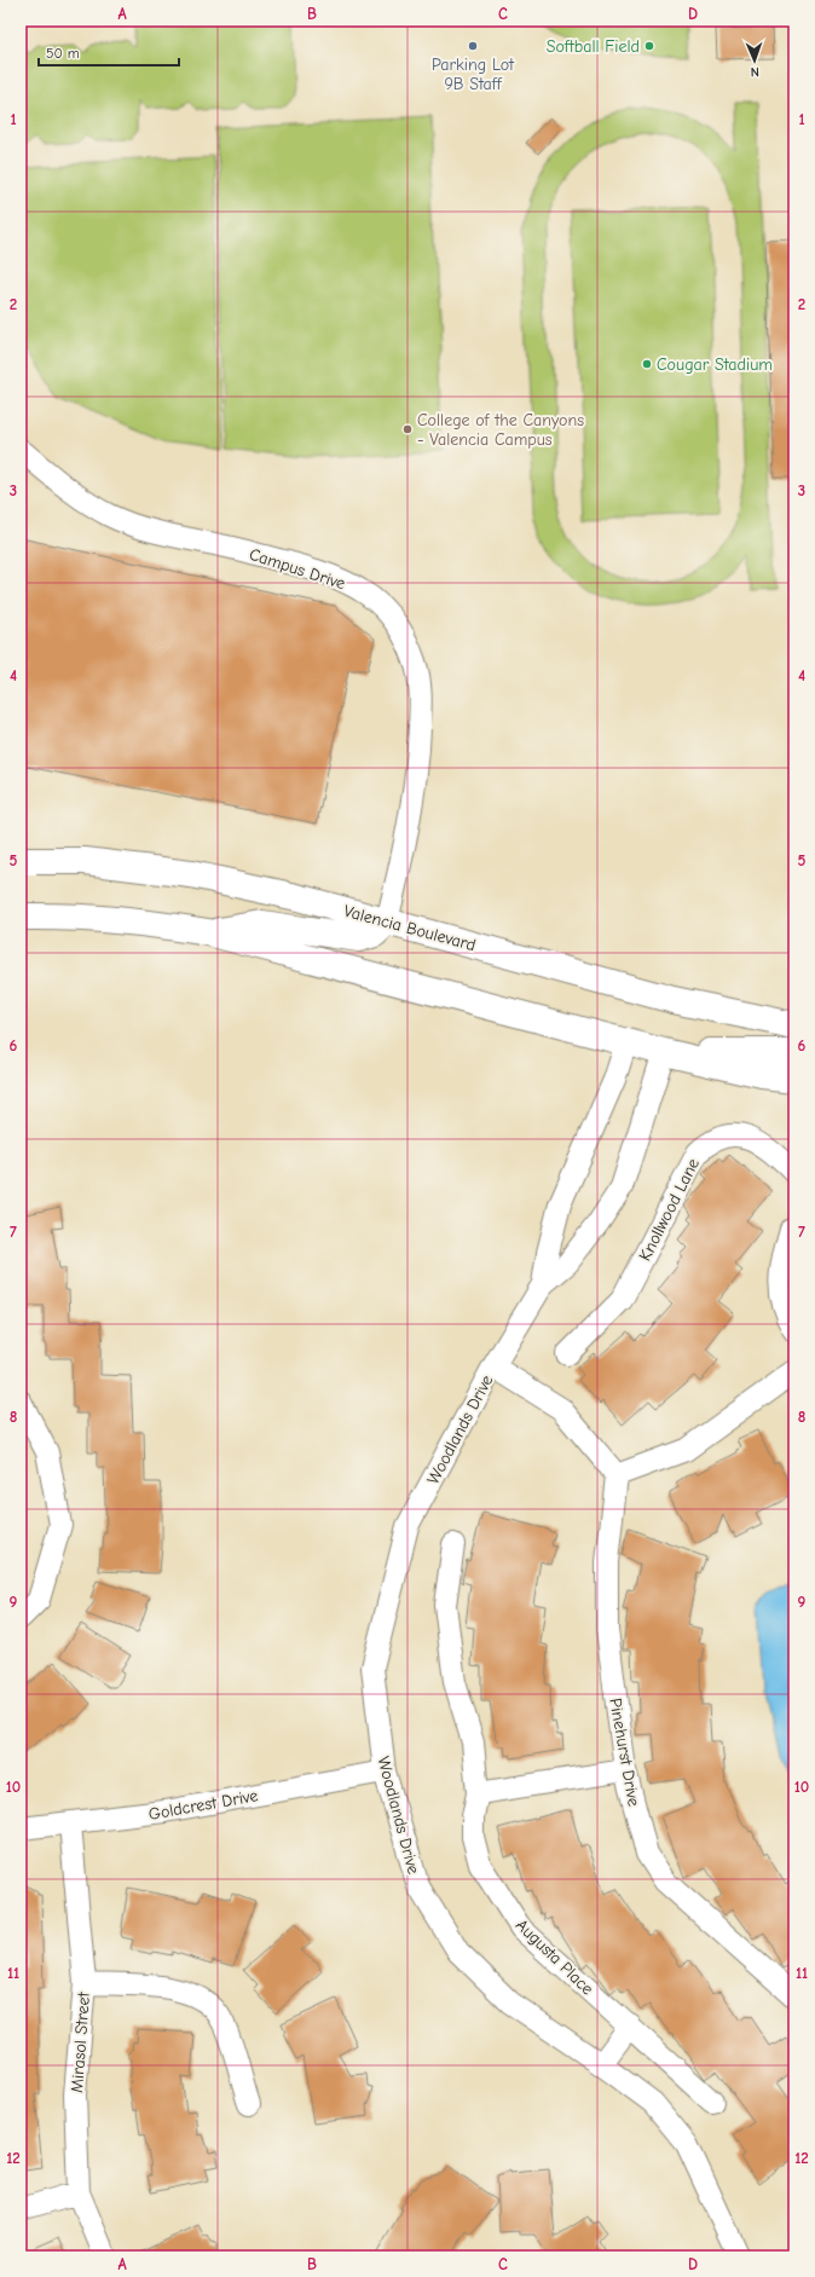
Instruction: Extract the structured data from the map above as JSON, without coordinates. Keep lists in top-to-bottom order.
{
  "streets": {
    "main road": ["Valencia Boulevard"],
    "street": [
      "Campus Drive",
      "Knollwood Lane",
      "Woodlands Drive",
      "Pinehurst Drive",
      "Goldcrest Drive",
      "Augusta Place",
      "Mirasol Street"
    ]
  },
  "crossings": [
    ["Campus Drive", "Valencia Boulevard"],
    ["Woodlands Drive", "Goldcrest Drive"],
    ["Goldcrest Drive", "Mirasol Street"]
  ],
  "places": [
    "Parking Lot 9B Staff",
    "Softball Field",
    "Cougar Stadium",
    "College of the Canyons - Valencia Campus"
  ],
  "scale_bar": "50 m",
  "north": "bottom",
  "grid": {
    "columns": [
      "A",
      "B",
      "C",
      "D"
    ],
    "rows": [
      "1",
      "2",
      "3",
      "4",
      "5",
      "6",
      "7",
      "8",
      "9",
      "10",
      "11",
      "12"
    ]
  }
}
